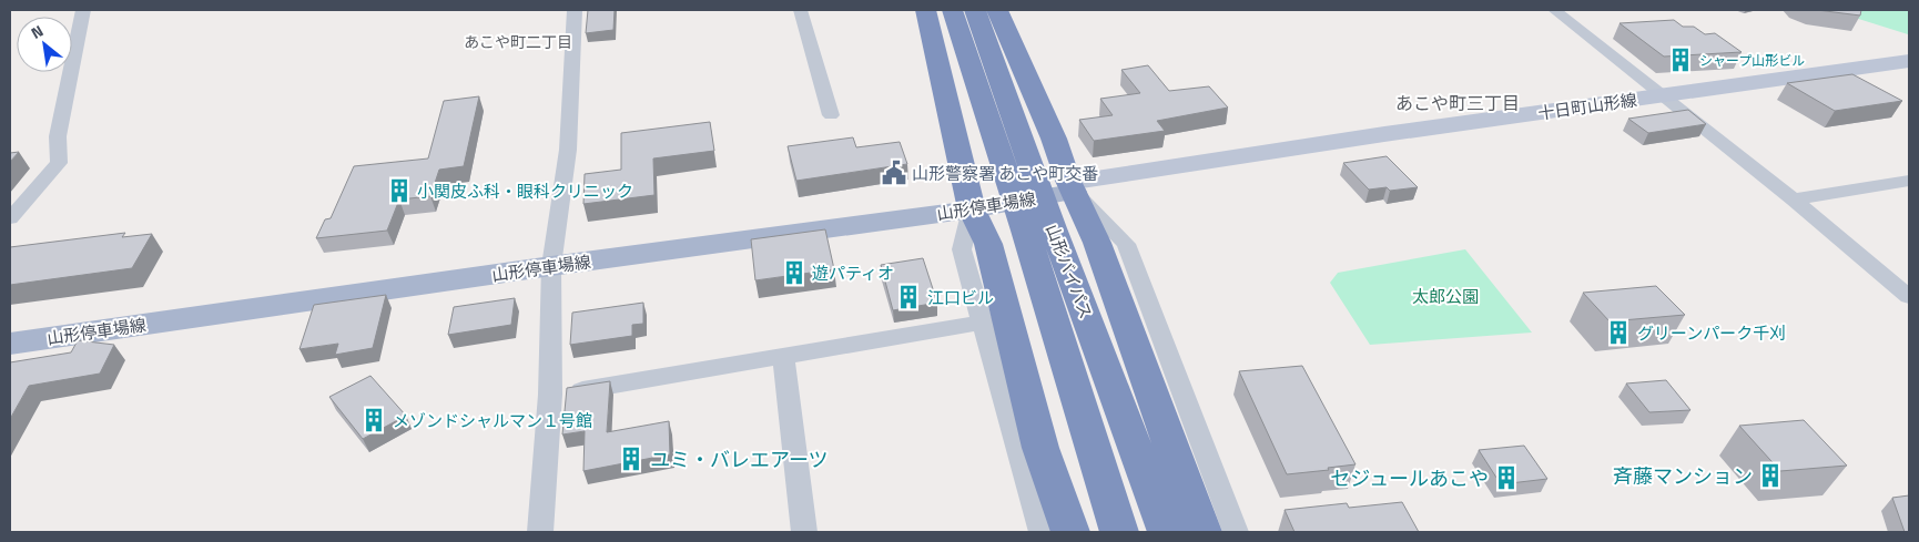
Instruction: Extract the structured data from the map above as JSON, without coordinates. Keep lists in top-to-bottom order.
{
  "streets": {
    "highway": ["山形バイパス"],
    "main road": ["十日町山形線", "山形停車場線"]
  },
  "crossings": [
    ["十日町山形線", "山形停車場線"]
  ],
  "districts": ["あこや町二丁目", "あこや町三丁目"],
  "parks": ["太郎公園"],
  "places": {
    "building": [
      "シャープ山形ビル",
      "小関皮ふ科・眼科クリニック",
      "遊パティオ",
      "江口ビル",
      "グリーンパーク千刈",
      "メゾンドシャルマン１号館",
      "ユミ・バレエアーツ",
      "斉藤マンション",
      "セジュールあこや"
    ],
    "public building": ["山形警察署 あこや町交番"]
  },
  "north": "top left"
}
